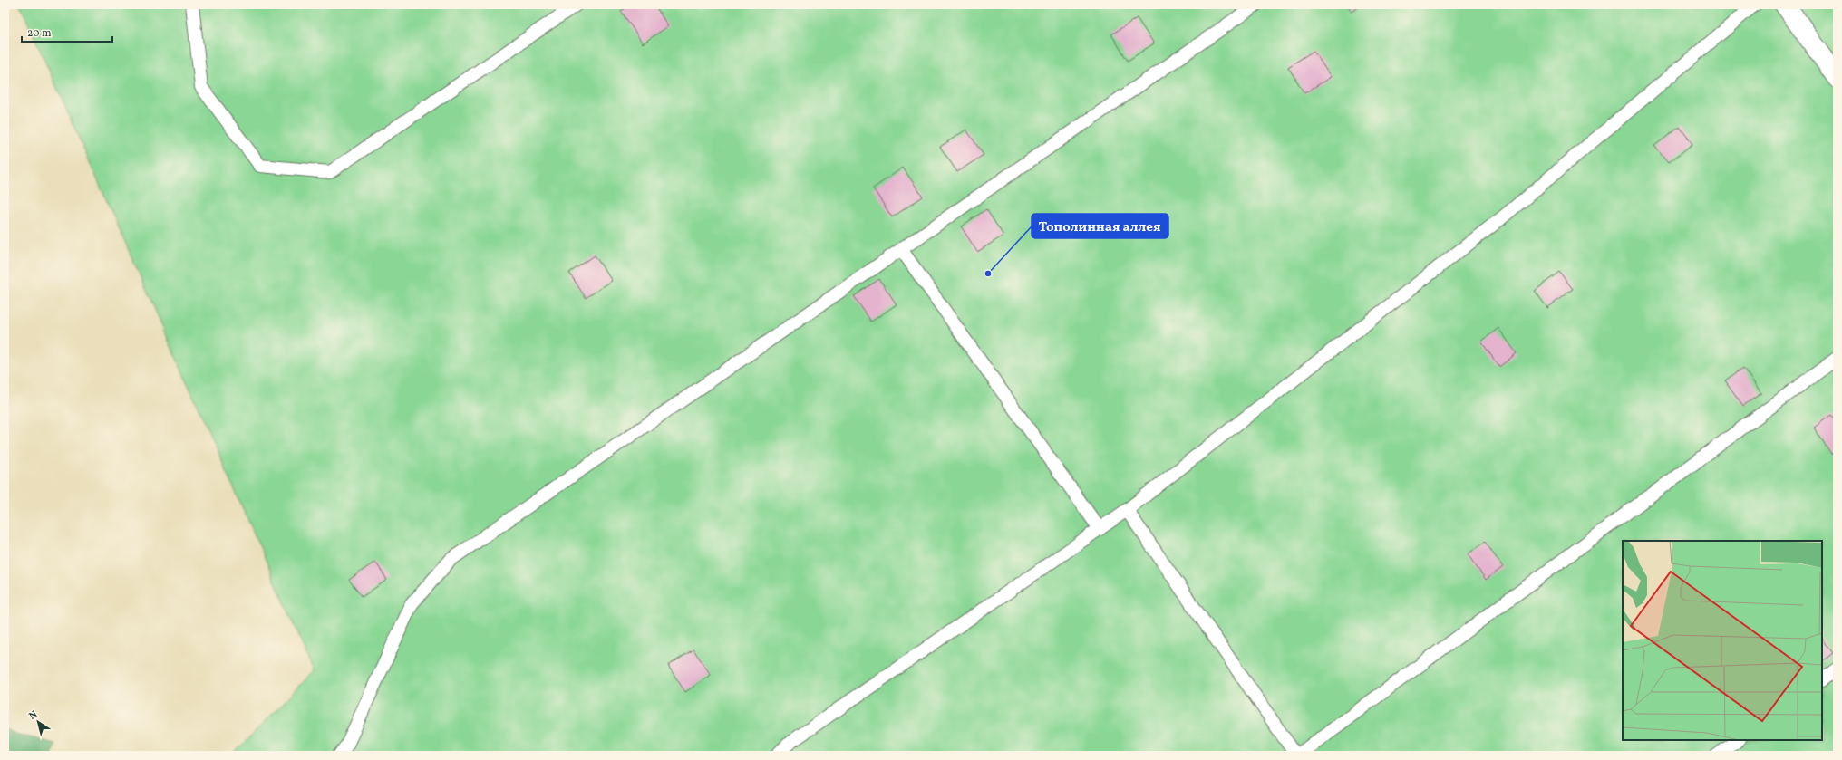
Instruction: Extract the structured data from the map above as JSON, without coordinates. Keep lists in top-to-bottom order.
{
  "places": ["Тополинная аллея"],
  "scale_bar": "20 m",
  "north": "top left"
}
